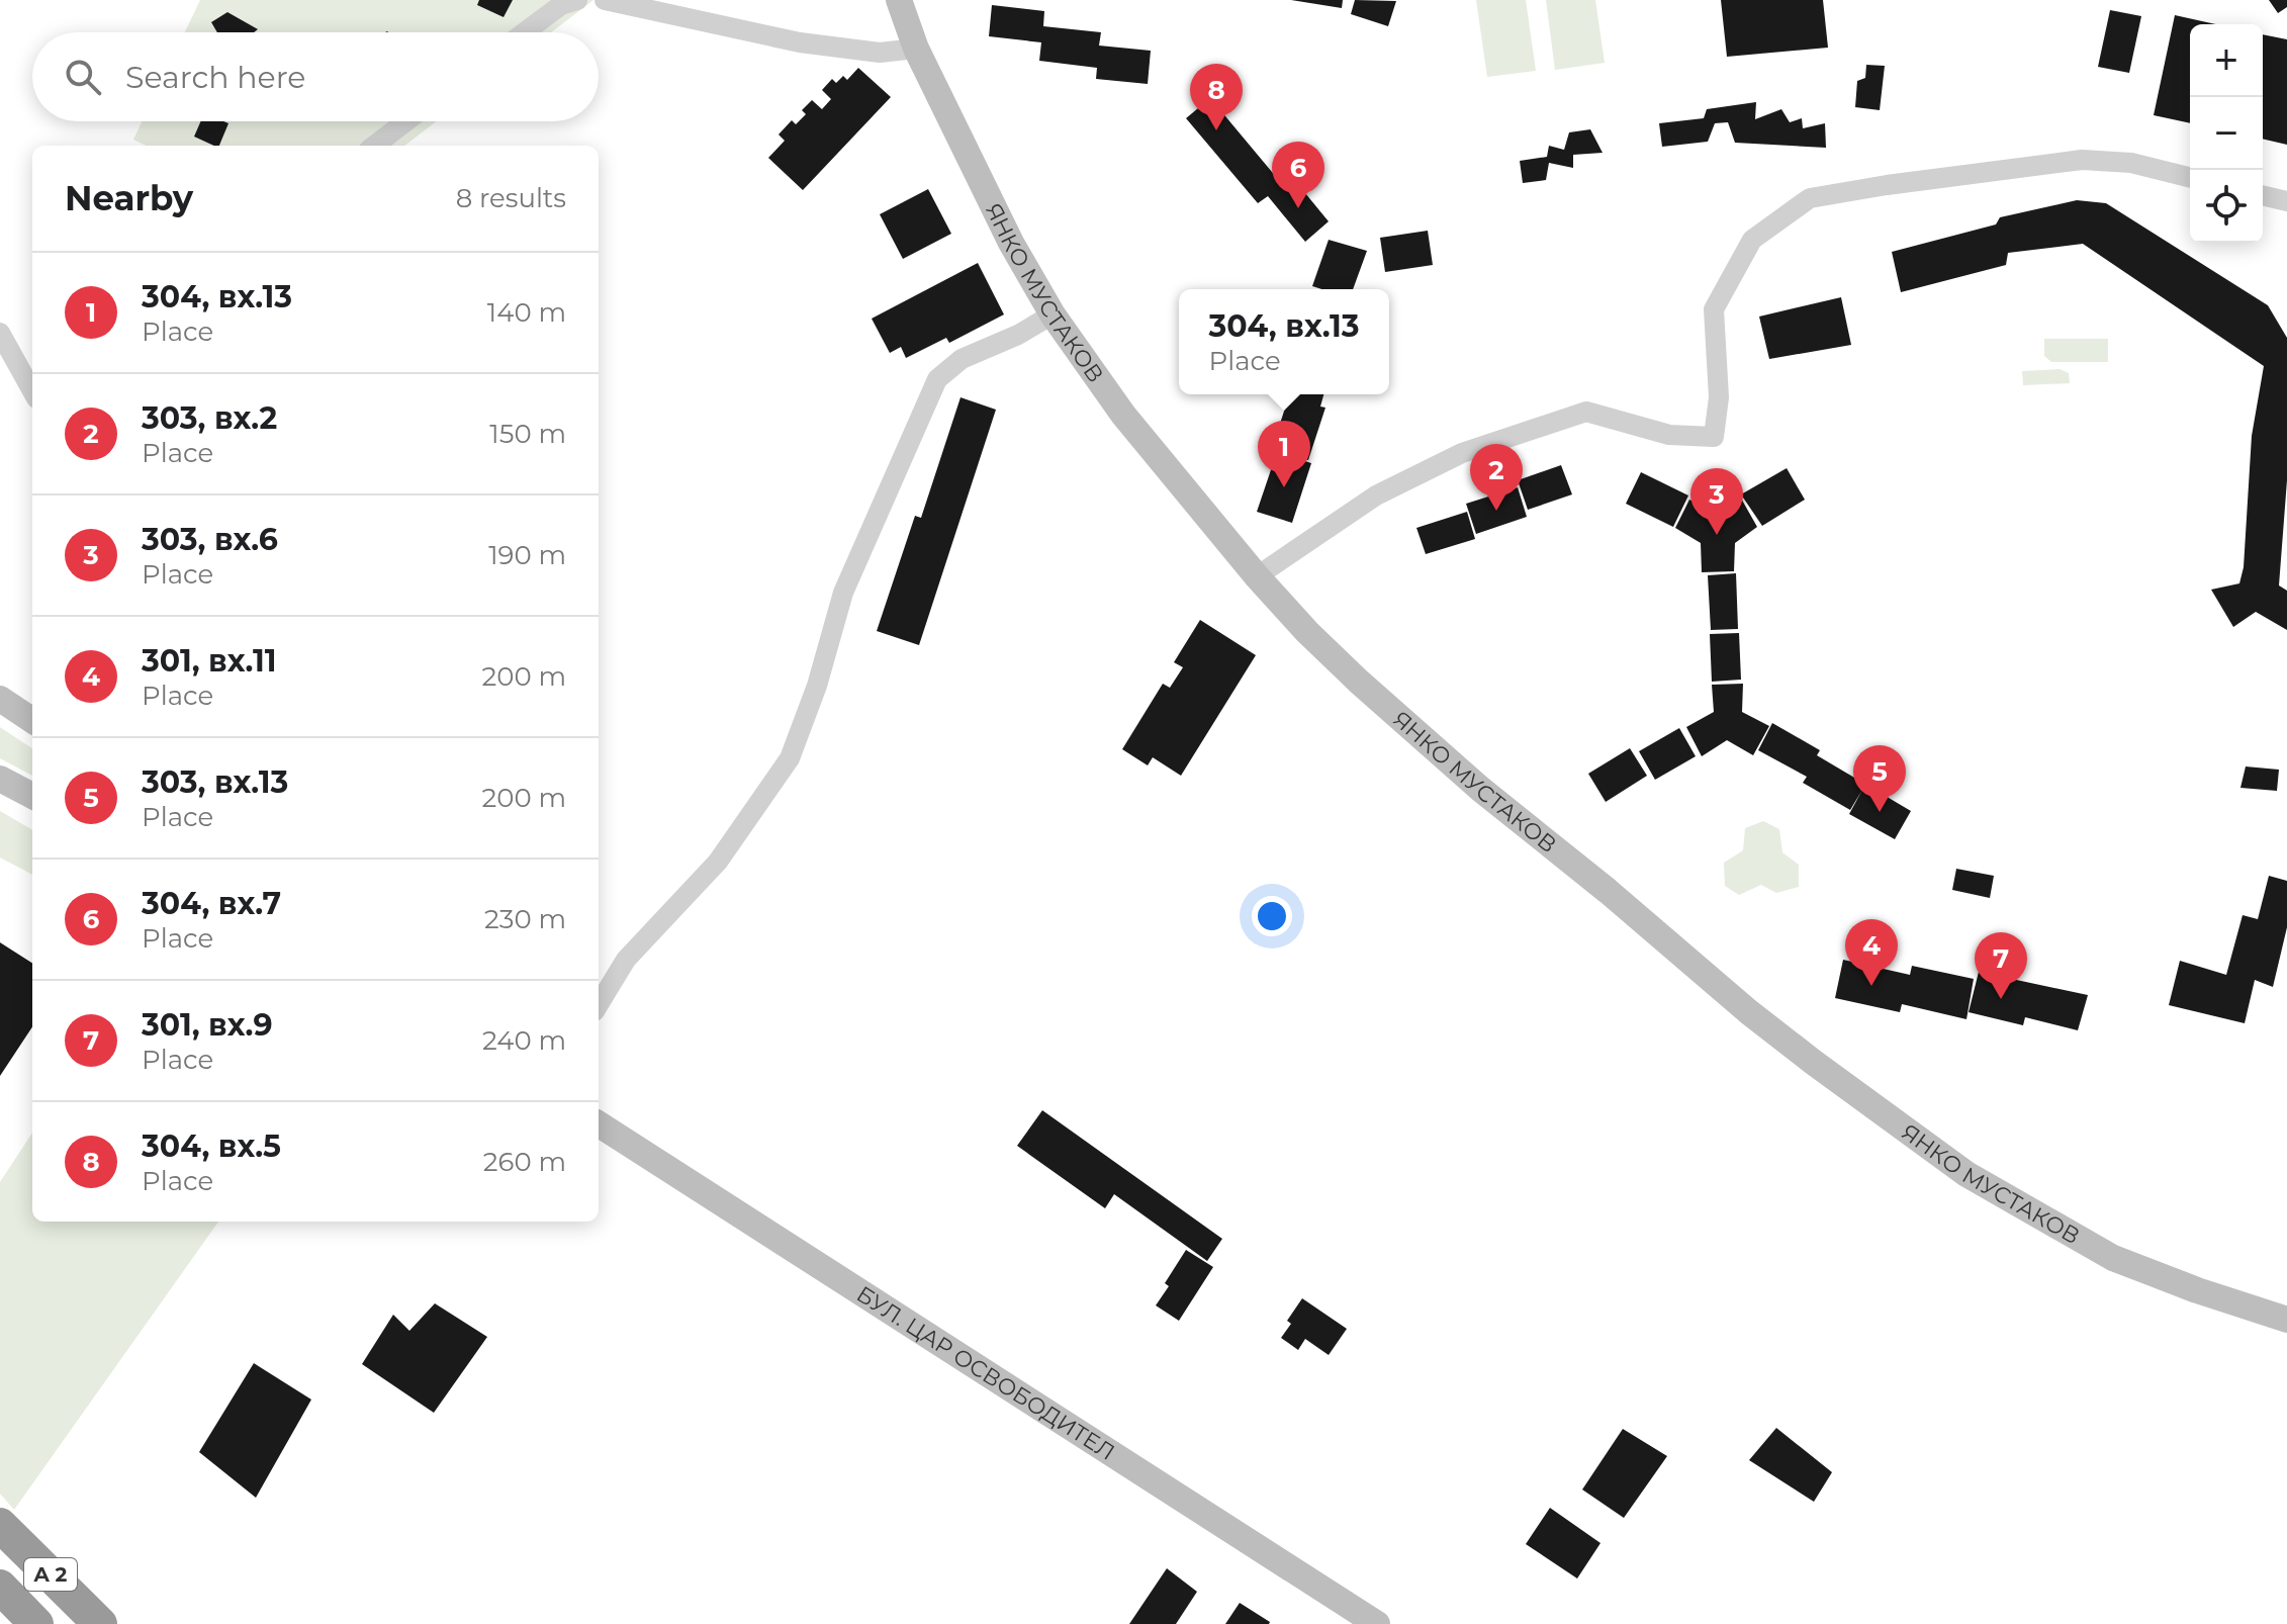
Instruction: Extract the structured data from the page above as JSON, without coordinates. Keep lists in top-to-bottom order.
{
  "streets": {
    "highway": ["A 2"],
    "street": ["ЯНКО МУСТАКОВ", "БУЛ. ЦАР ОСВОБОДИТЕЛ"]
  },
  "page": {
    "map_buttons": ["+", "−"],
    "search": "Search here",
    "pins": [
      "8",
      "6",
      "1",
      "2",
      "3",
      "5",
      "4",
      "7"
    ],
    "heading": ["Nearby", "8 results"],
    "list": [
      {
        "mark": "1",
        "name": "304, вх.13",
        "note": "Place",
        "value": "140 m"
      },
      {
        "mark": "2",
        "name": "303, вх.2",
        "note": "Place",
        "value": "150 m"
      },
      {
        "mark": "3",
        "name": "303, вх.6",
        "note": "Place",
        "value": "190 m"
      },
      {
        "mark": "4",
        "name": "301, вх.11",
        "note": "Place",
        "value": "200 m"
      },
      {
        "mark": "5",
        "name": "303, вх.13",
        "note": "Place",
        "value": "200 m"
      },
      {
        "mark": "6",
        "name": "304, вх.7",
        "note": "Place",
        "value": "230 m"
      },
      {
        "mark": "7",
        "name": "301, вх.9",
        "note": "Place",
        "value": "240 m"
      },
      {
        "mark": "8",
        "name": "304, вх.5",
        "note": "Place",
        "value": "260 m"
      }
    ],
    "popup": ["304, вх.13", "Place"]
  }
}
